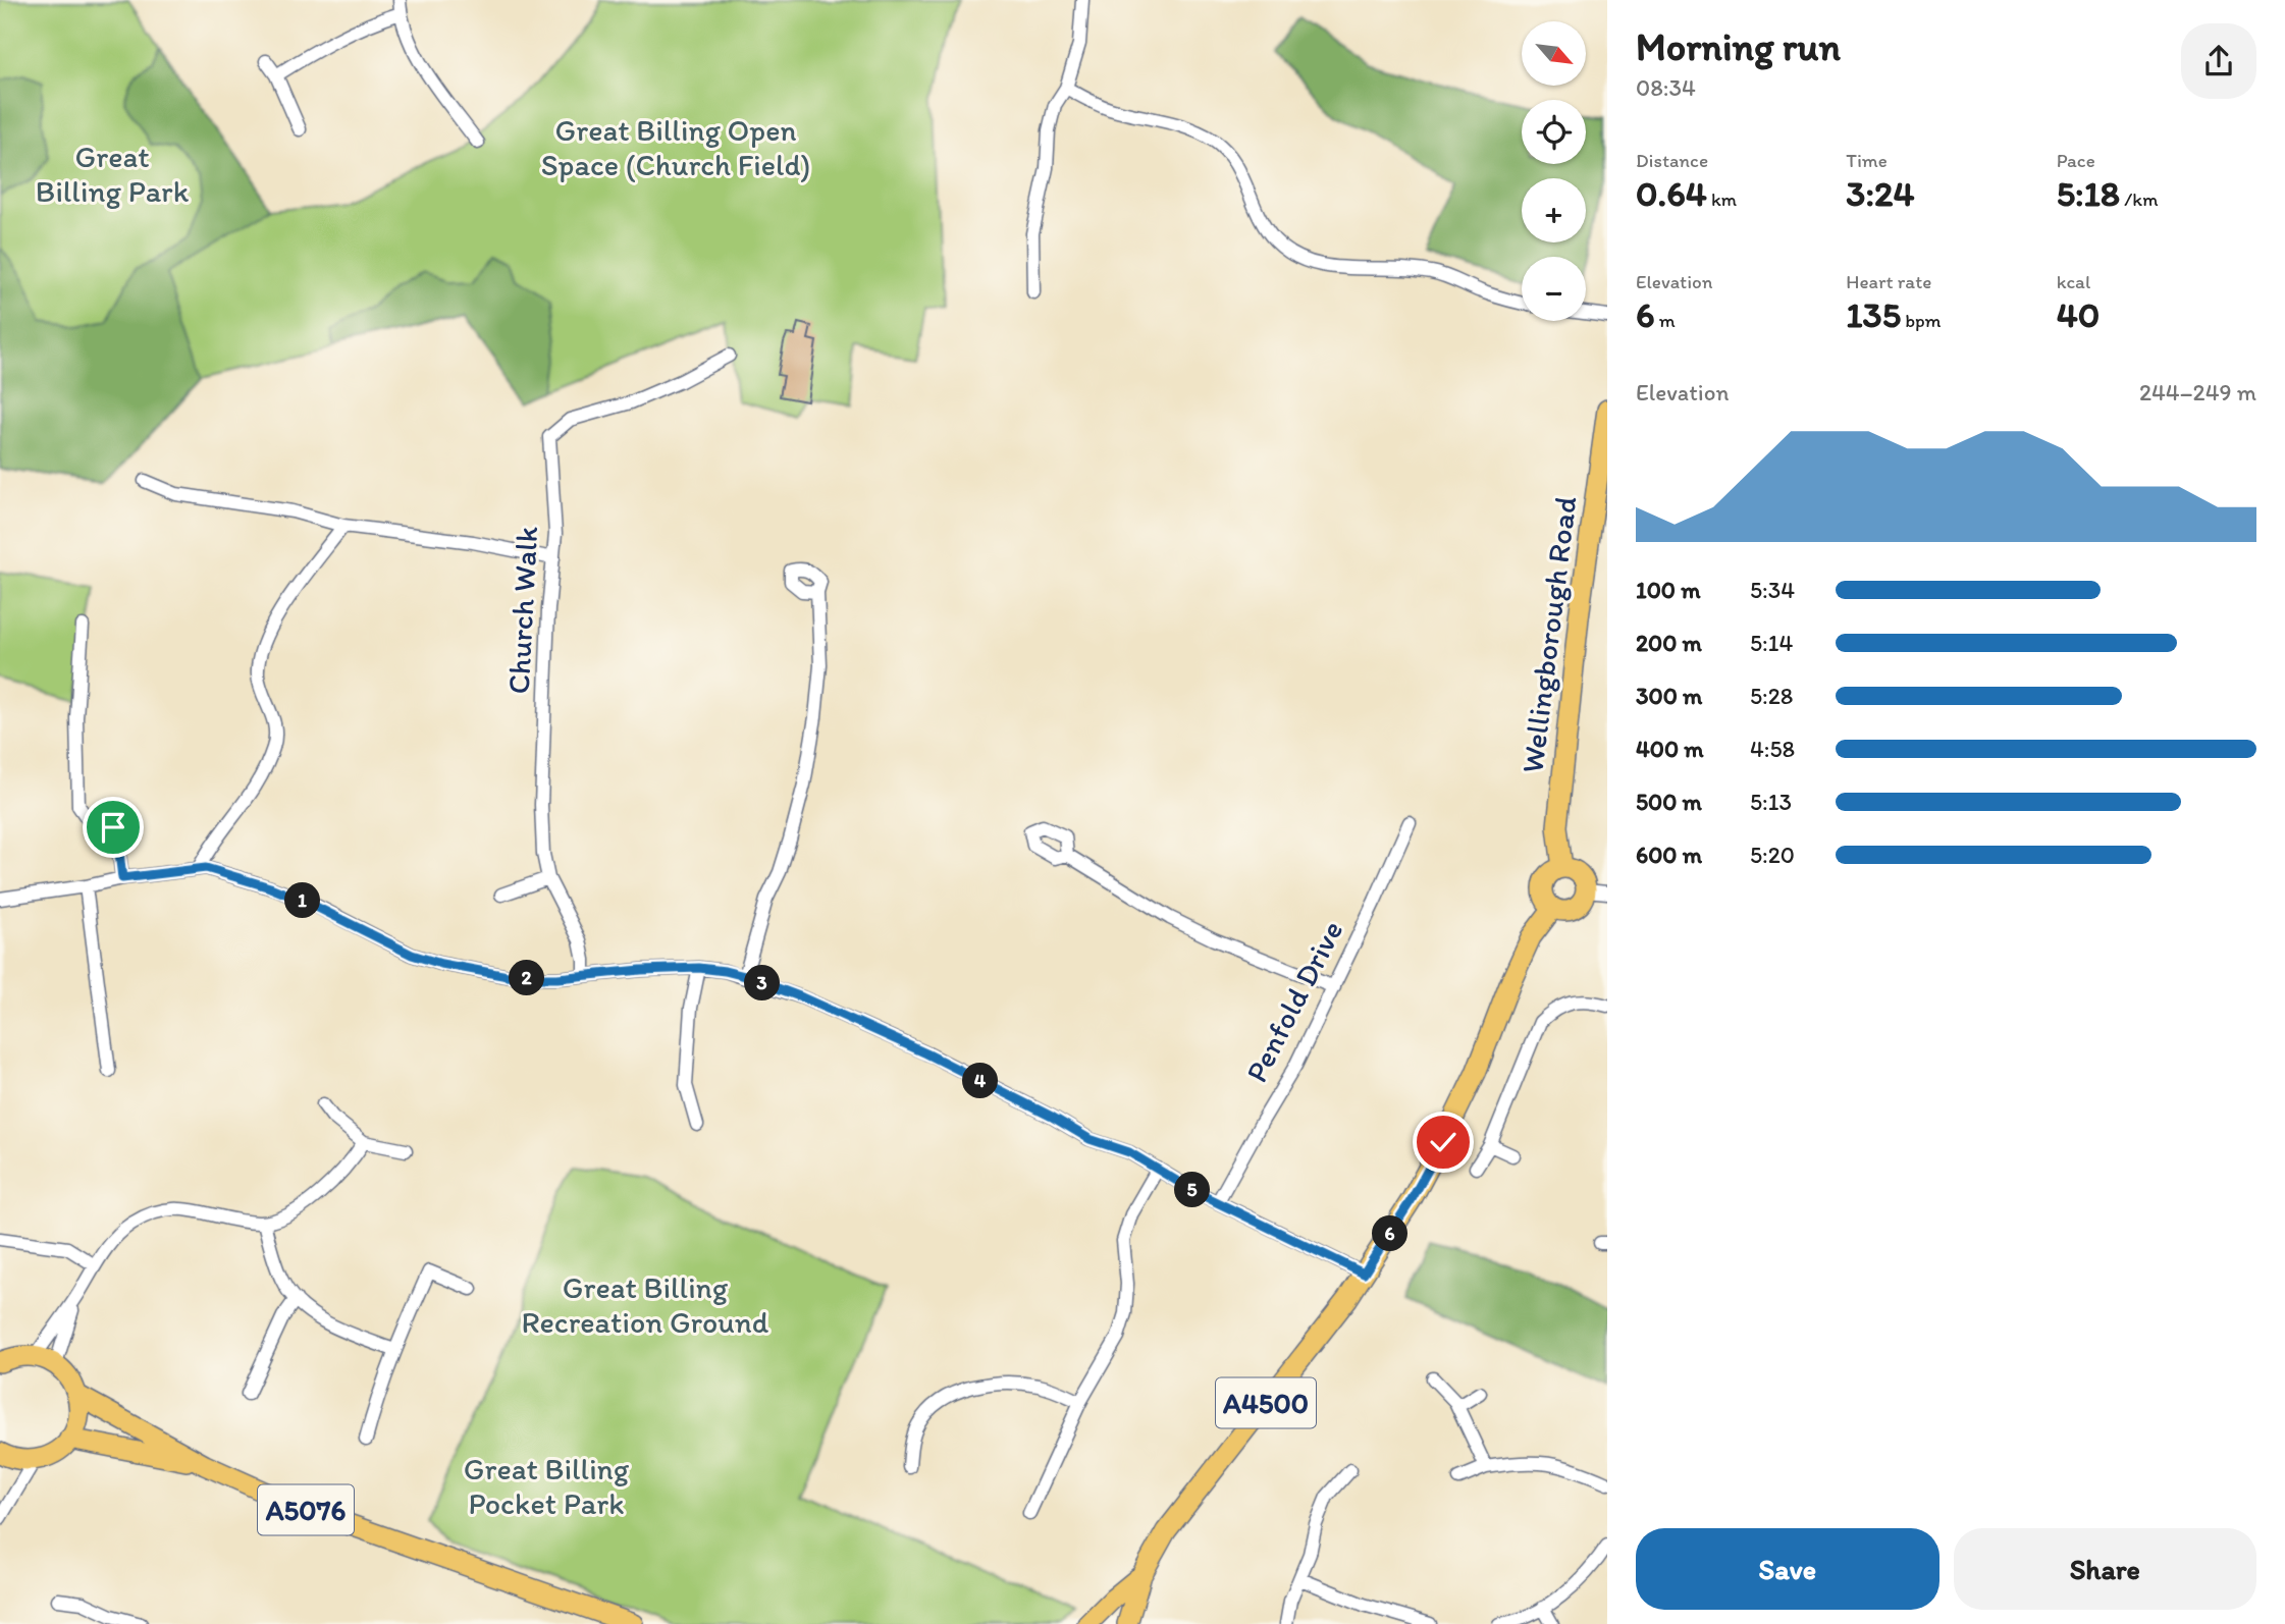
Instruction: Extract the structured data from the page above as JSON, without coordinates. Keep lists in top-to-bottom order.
{
  "streets": {
    "main road": ["Wellingborough Road", "A4500", "A5076"],
    "street": ["Church Walk", "Penfold Drive"]
  },
  "crossings": [
    ["Wellingborough Road", "A4500"]
  ],
  "parks": [
    "Great Billing Open Space (Church Field)",
    "Great Billing Park",
    "Great Billing Recreation Ground",
    "Great Billing Pocket Park"
  ],
  "north": "bottom right",
  "page": {
    "heading": ["Morning run", "08:34"],
    "map_buttons": ["+", "−"],
    "stats": [
      ["Distance", "0.64 km"],
      ["Time", "3:24"],
      ["Pace", "5:18 /km"],
      ["Elevation", "6 m"],
      ["Heart rate", "135 bpm"],
      ["kcal", "40"]
    ],
    "chart": ["Elevation", "244–249 m"],
    "list": [
      {
        "name": "100 m",
        "note": "5:34"
      },
      {
        "name": "200 m",
        "note": "5:14"
      },
      {
        "name": "300 m",
        "note": "5:28"
      },
      {
        "name": "400 m",
        "note": "4:58"
      },
      {
        "name": "500 m",
        "note": "5:13"
      },
      {
        "name": "600 m",
        "note": "5:20"
      }
    ],
    "pins": [
      "1",
      "2",
      "3",
      "4",
      "5",
      "6"
    ],
    "buttons": ["Save", "Share"]
  }
}
